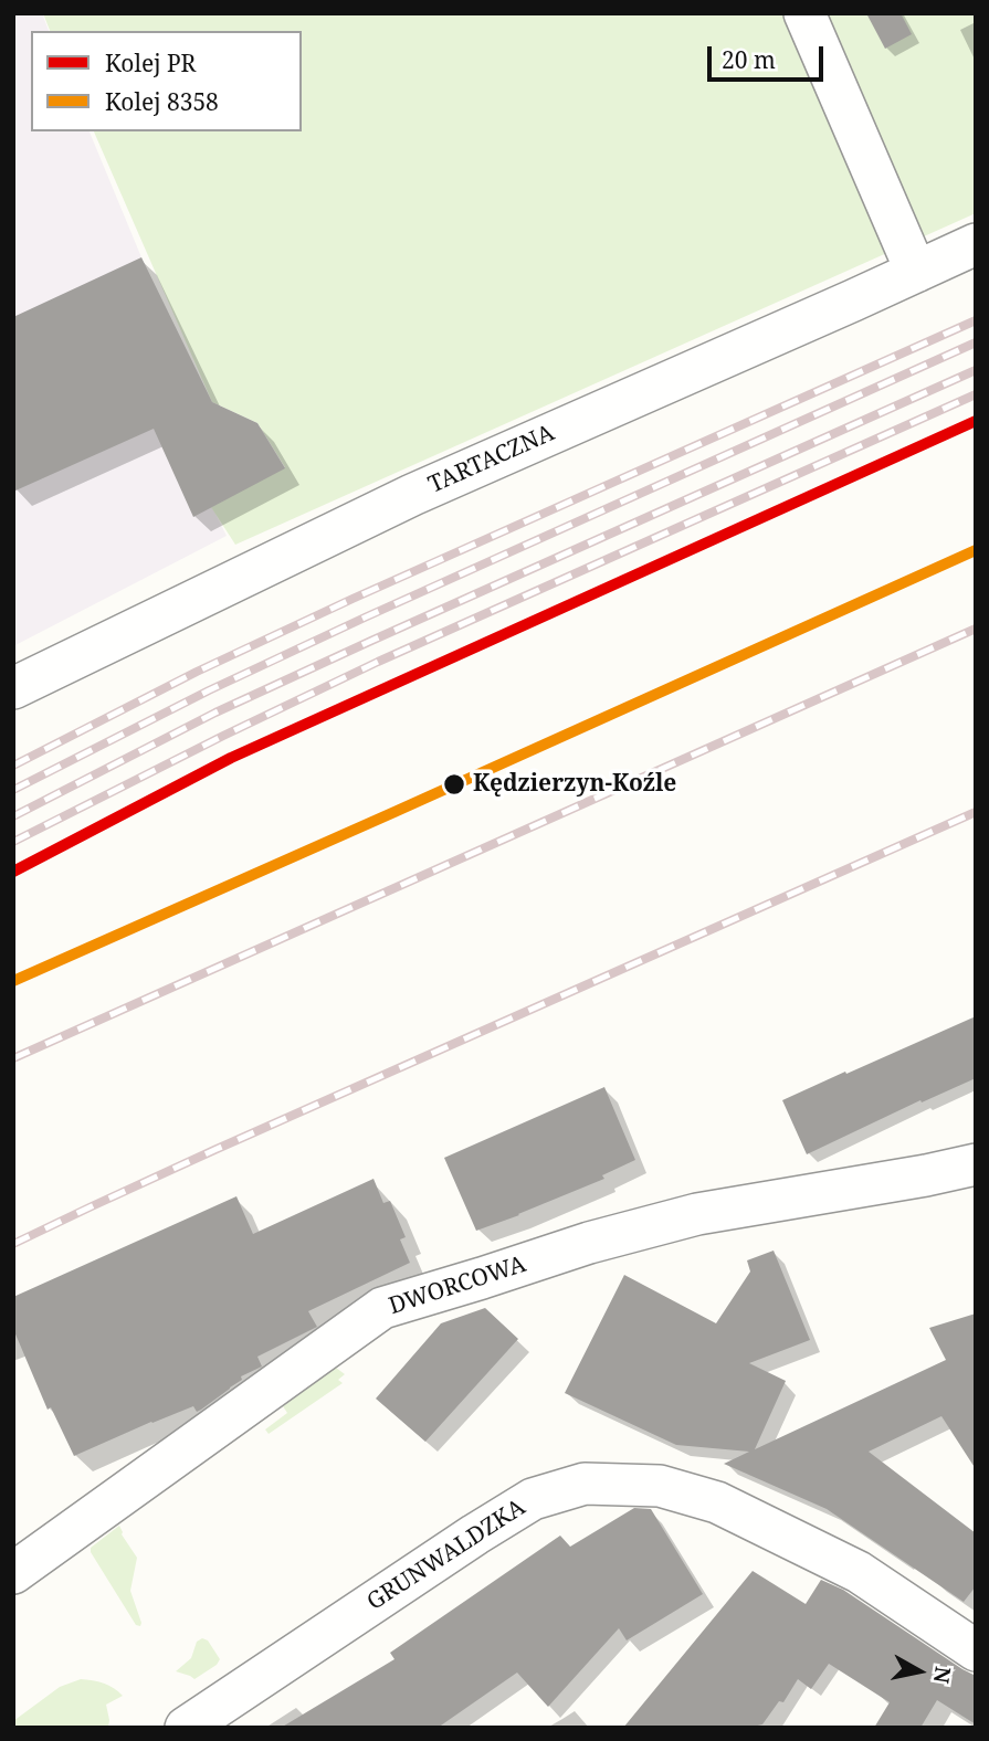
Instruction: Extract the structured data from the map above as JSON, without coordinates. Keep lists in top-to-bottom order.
{
  "streets": {
    "street": ["TARTACZNA", "DWORCOWA", "GRUNWALDZKA"]
  },
  "places": ["Kędzierzyn-Koźle"],
  "lines": ["rail line PR", "rail line 8358"],
  "legend": ["Kolej PR", "Kolej 8358"],
  "scale_bar": "20 m",
  "north": "right"
}
